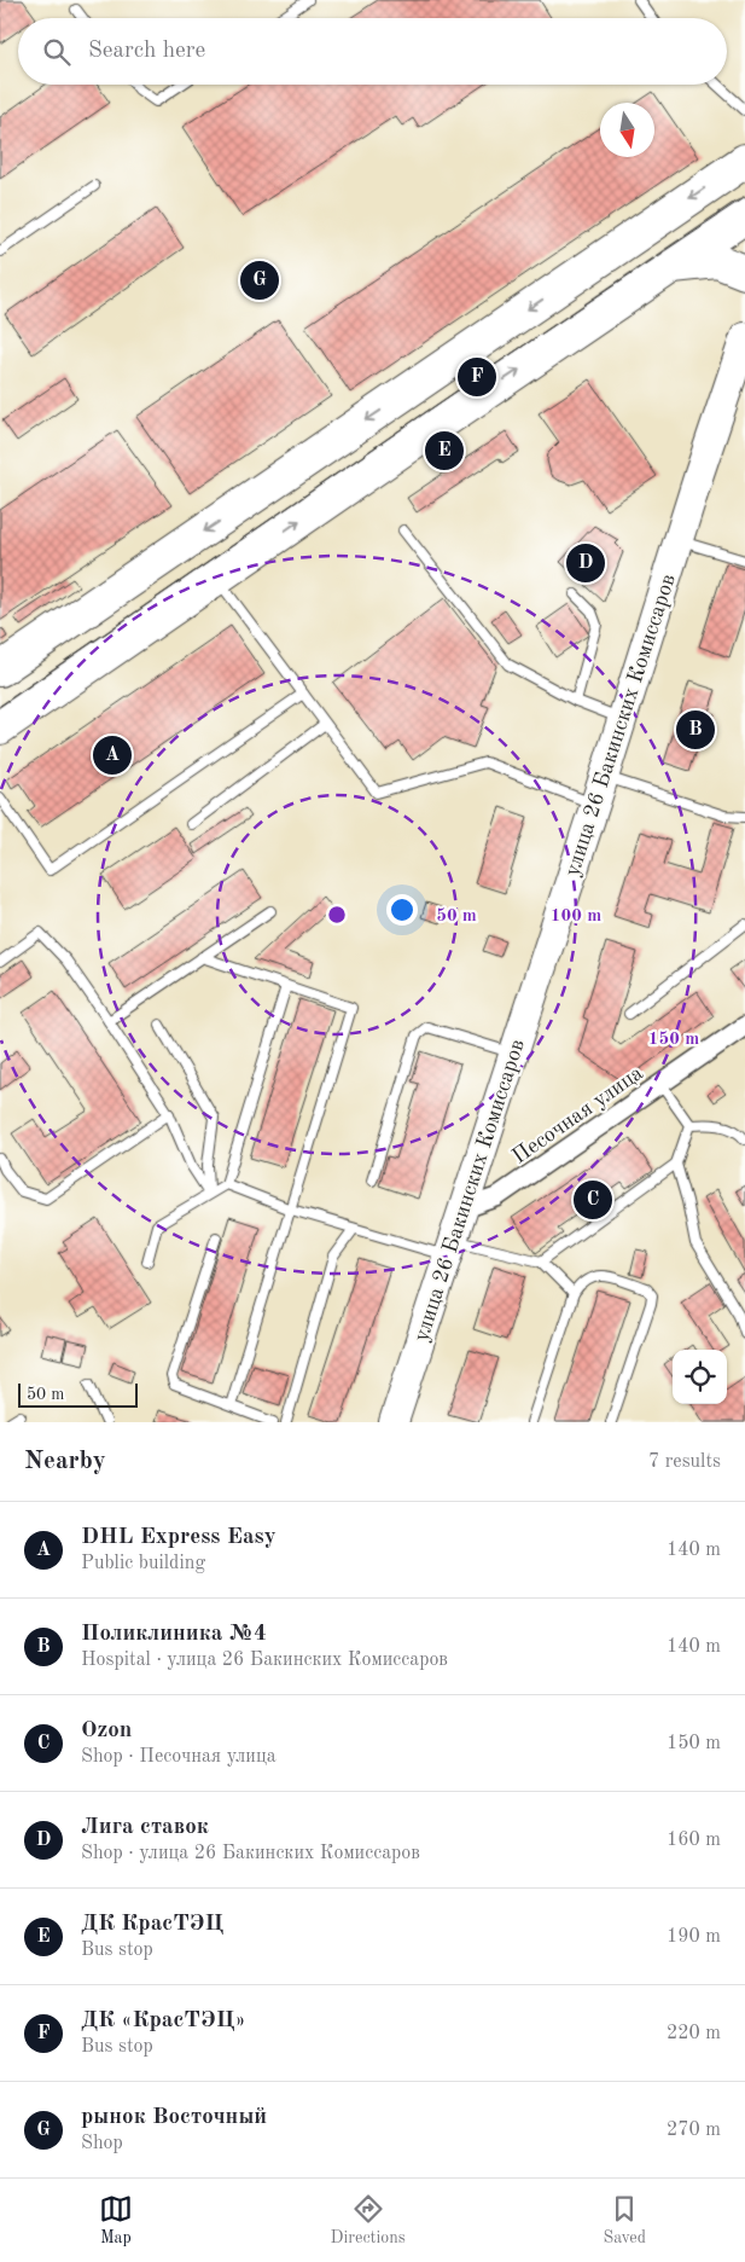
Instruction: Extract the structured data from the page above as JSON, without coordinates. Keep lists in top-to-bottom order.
{
  "streets": {
    "main road": ["улица 26 Бакинских Комиссаров"],
    "street": ["Песочная улица"]
  },
  "crossings": [
    ["улица 26 Бакинских Комиссаров", "Песочная улица"]
  ],
  "scale_bar": "50 m",
  "north": "bottom",
  "page": {
    "search": "Search here",
    "pins": [
      "G",
      "F",
      "E",
      "D",
      "B",
      "A",
      "C"
    ],
    "scale": "50 m",
    "heading": ["Nearby", "7 results"],
    "list": [
      {
        "mark": "A",
        "name": "DHL Express Easy",
        "note": "Public building",
        "value": "140 m"
      },
      {
        "mark": "B",
        "name": "Поликлиника №4",
        "note": "Hospital · улица 26 Бакинских Комиссаров",
        "value": "140 m"
      },
      {
        "mark": "C",
        "name": "Ozon",
        "note": "Shop · Песочная улица",
        "value": "150 m"
      },
      {
        "mark": "D",
        "name": "Лига ставок",
        "note": "Shop · улица 26 Бакинских Комиссаров",
        "value": "160 m"
      },
      {
        "mark": "E",
        "name": "ДК КрасТЭЦ",
        "note": "Bus stop",
        "value": "190 m"
      },
      {
        "mark": "F",
        "name": "ДК «КрасТЭЦ»",
        "note": "Bus stop",
        "value": "220 m"
      },
      {
        "mark": "G",
        "name": "рынок Восточный",
        "note": "Shop",
        "value": "270 m"
      }
    ],
    "nav": ["Map", "Directions", "Saved"]
  },
  "rings": ["50 m", "100 m", "150 m"]
}
